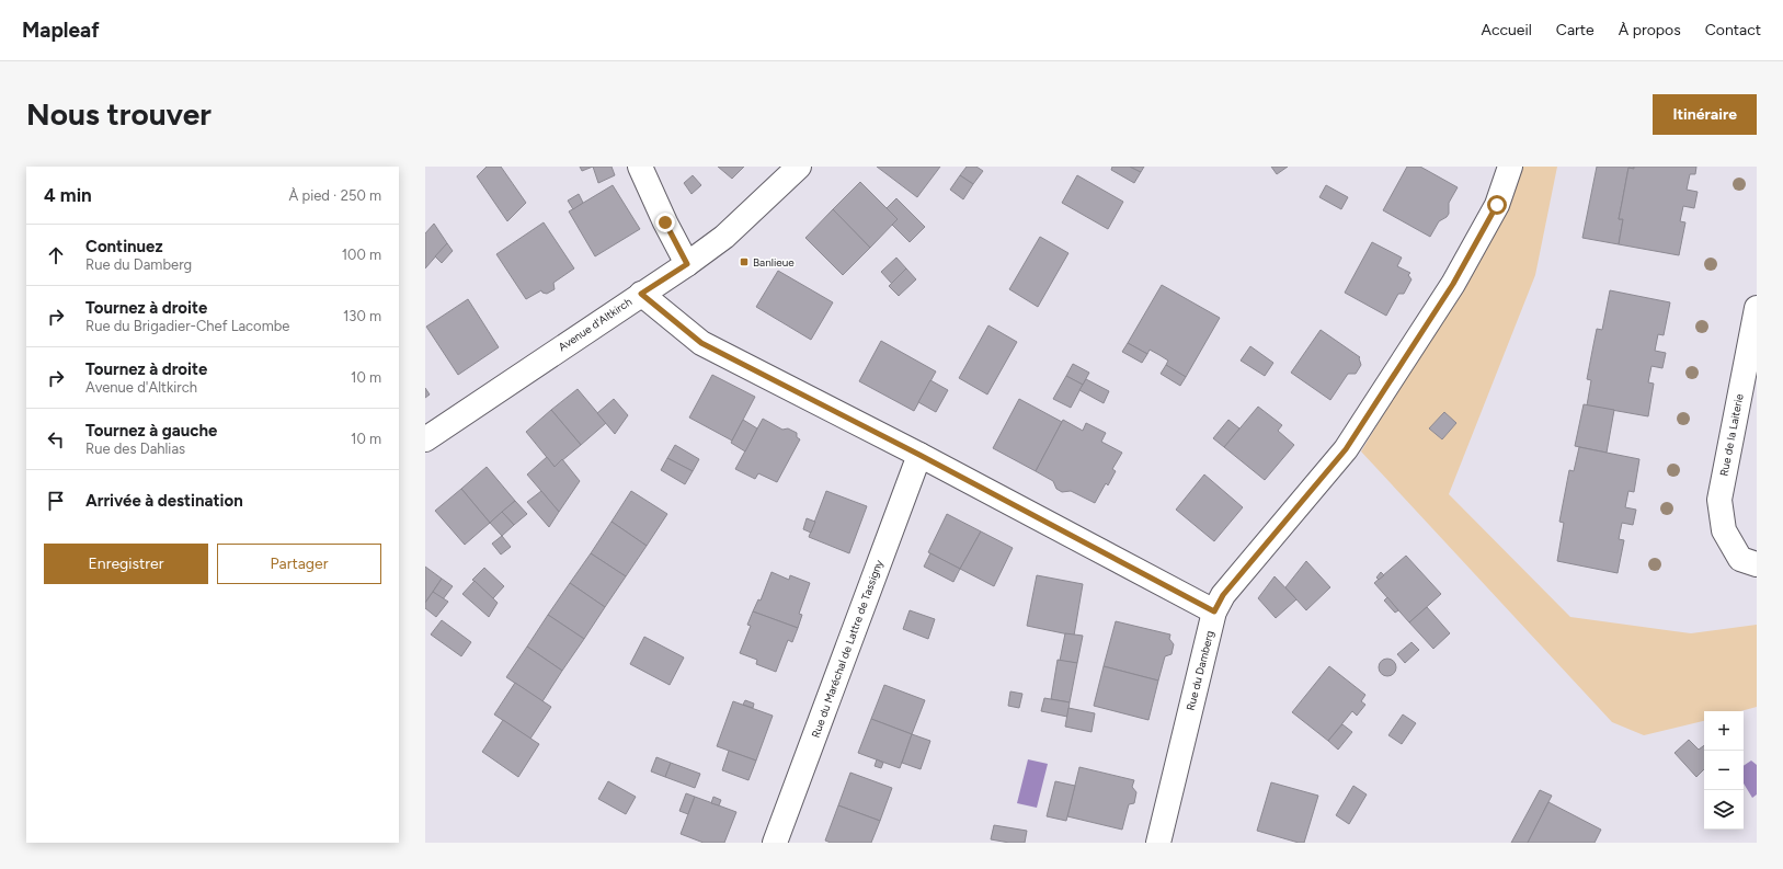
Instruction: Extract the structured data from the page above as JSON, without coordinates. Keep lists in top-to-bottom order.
{
  "streets": {
    "street": [
      "Avenue d'Altkirch",
      "Rue de la Laiterie",
      "Rue du Maréchal de Lattre de Tassigny",
      "Rue du Damberg"
    ]
  },
  "places": {
    "transit": ["Banlieue"]
  },
  "page": {
    "header": "Mapleaf",
    "nav": [
      "Accueil",
      "Carte",
      "À propos",
      "Contact"
    ],
    "buttons": [
      "Itinéraire",
      ["Enregistrer", "Partager"]
    ],
    "title": "Nous trouver",
    "heading": ["4 min", "À pied · 250 m"],
    "list": [
      ["Continuez", "Rue du Damberg", "100 m"],
      ["Tournez à droite", "Rue du Brigadier-Chef Lacombe", "130 m"],
      ["Tournez à droite", "Avenue d'Altkirch", "10 m"],
      ["Tournez à gauche", "Rue des Dahlias", "10 m"],
      "Arrivée à destination"
    ],
    "map_buttons": ["+", "−"]
  }
}
